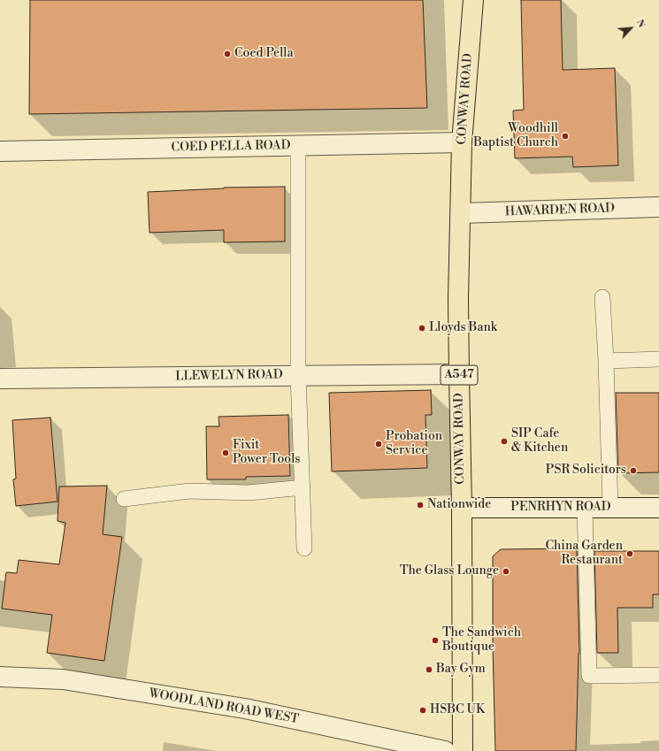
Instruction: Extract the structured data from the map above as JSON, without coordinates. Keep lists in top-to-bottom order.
{
  "streets": {
    "main road": ["CONWAY ROAD", "A547"],
    "street": [
      "COED PELLA ROAD",
      "HAWARDEN ROAD",
      "LLEWELYN ROAD",
      "PENRHYN ROAD",
      "WOODLAND ROAD WEST"
    ]
  },
  "crossings": [
    ["CONWAY ROAD", "COED PELLA ROAD"],
    ["CONWAY ROAD", "HAWARDEN ROAD"],
    ["CONWAY ROAD", "LLEWELYN ROAD"],
    ["CONWAY ROAD", "PENRHYN ROAD"]
  ],
  "places": [
    "Coed Pella",
    "Woodhill Baptist Church",
    "Lloyds Bank",
    "SIP Cafe & Kitchen",
    "Probation Service",
    "Fixit Power Tools",
    "PSR Solicitors",
    "Nationwide",
    "China Garden Restaurant",
    "The Glass Lounge",
    "The Sandwich Boutique",
    "Bay Gym",
    "HSBC UK"
  ],
  "north": "top right"
}
